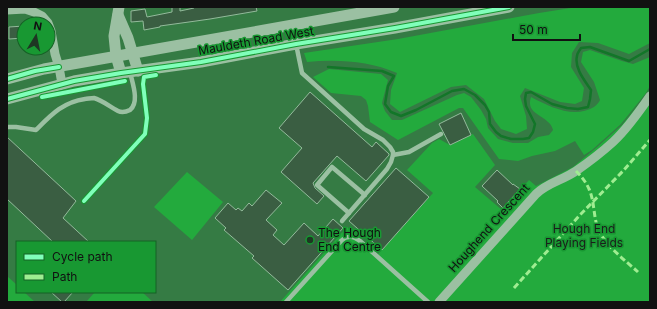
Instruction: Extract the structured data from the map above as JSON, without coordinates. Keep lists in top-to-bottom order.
{
  "streets": {
    "street": ["Mauldeth Road West", "Houghend Crescent"]
  },
  "parks": ["Hough End Playing Fields"],
  "places": ["The Hough End Centre"],
  "legend": ["Cycle path", "Path"],
  "scale_bar": "50 m",
  "north": "top"
}
